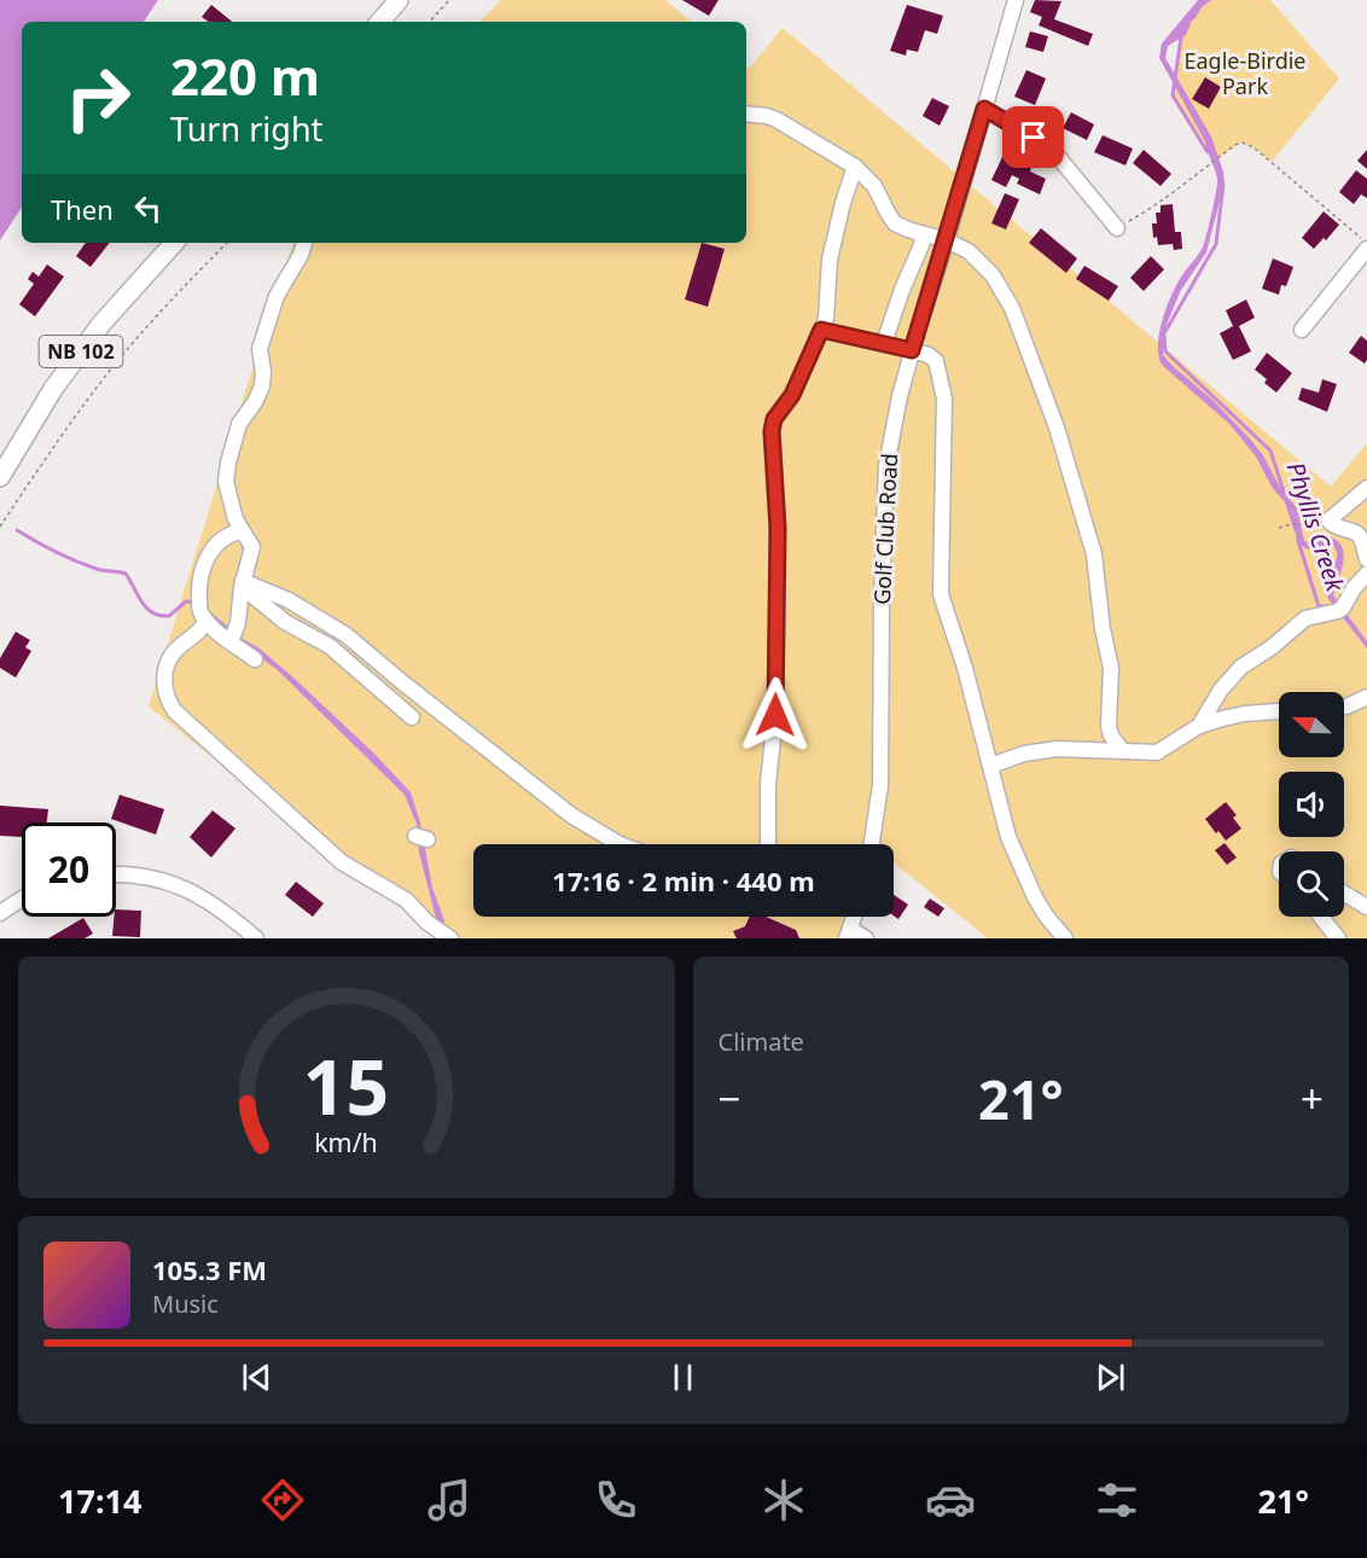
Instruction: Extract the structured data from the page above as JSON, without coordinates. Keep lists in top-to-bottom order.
{
  "streets": {
    "main road": ["NB 102"],
    "street": ["Golf Club Road"]
  },
  "water": ["Phyllis Creek"],
  "parks": ["Eagle-Birdie Park"],
  "north": "left",
  "page": {
    "turn": ["220 m", "Turn right"],
    "then": "Then",
    "limit": "20",
    "trip": "17:16 · 2 min · 440 m",
    "tile": "Climate",
    "heat": ["−", "21°", "+"],
    "song": ["105.3 FM", "Music"],
    "tabs": ["17:14", "21°"],
    "gauge": ["15", "km/h"]
  }
}
